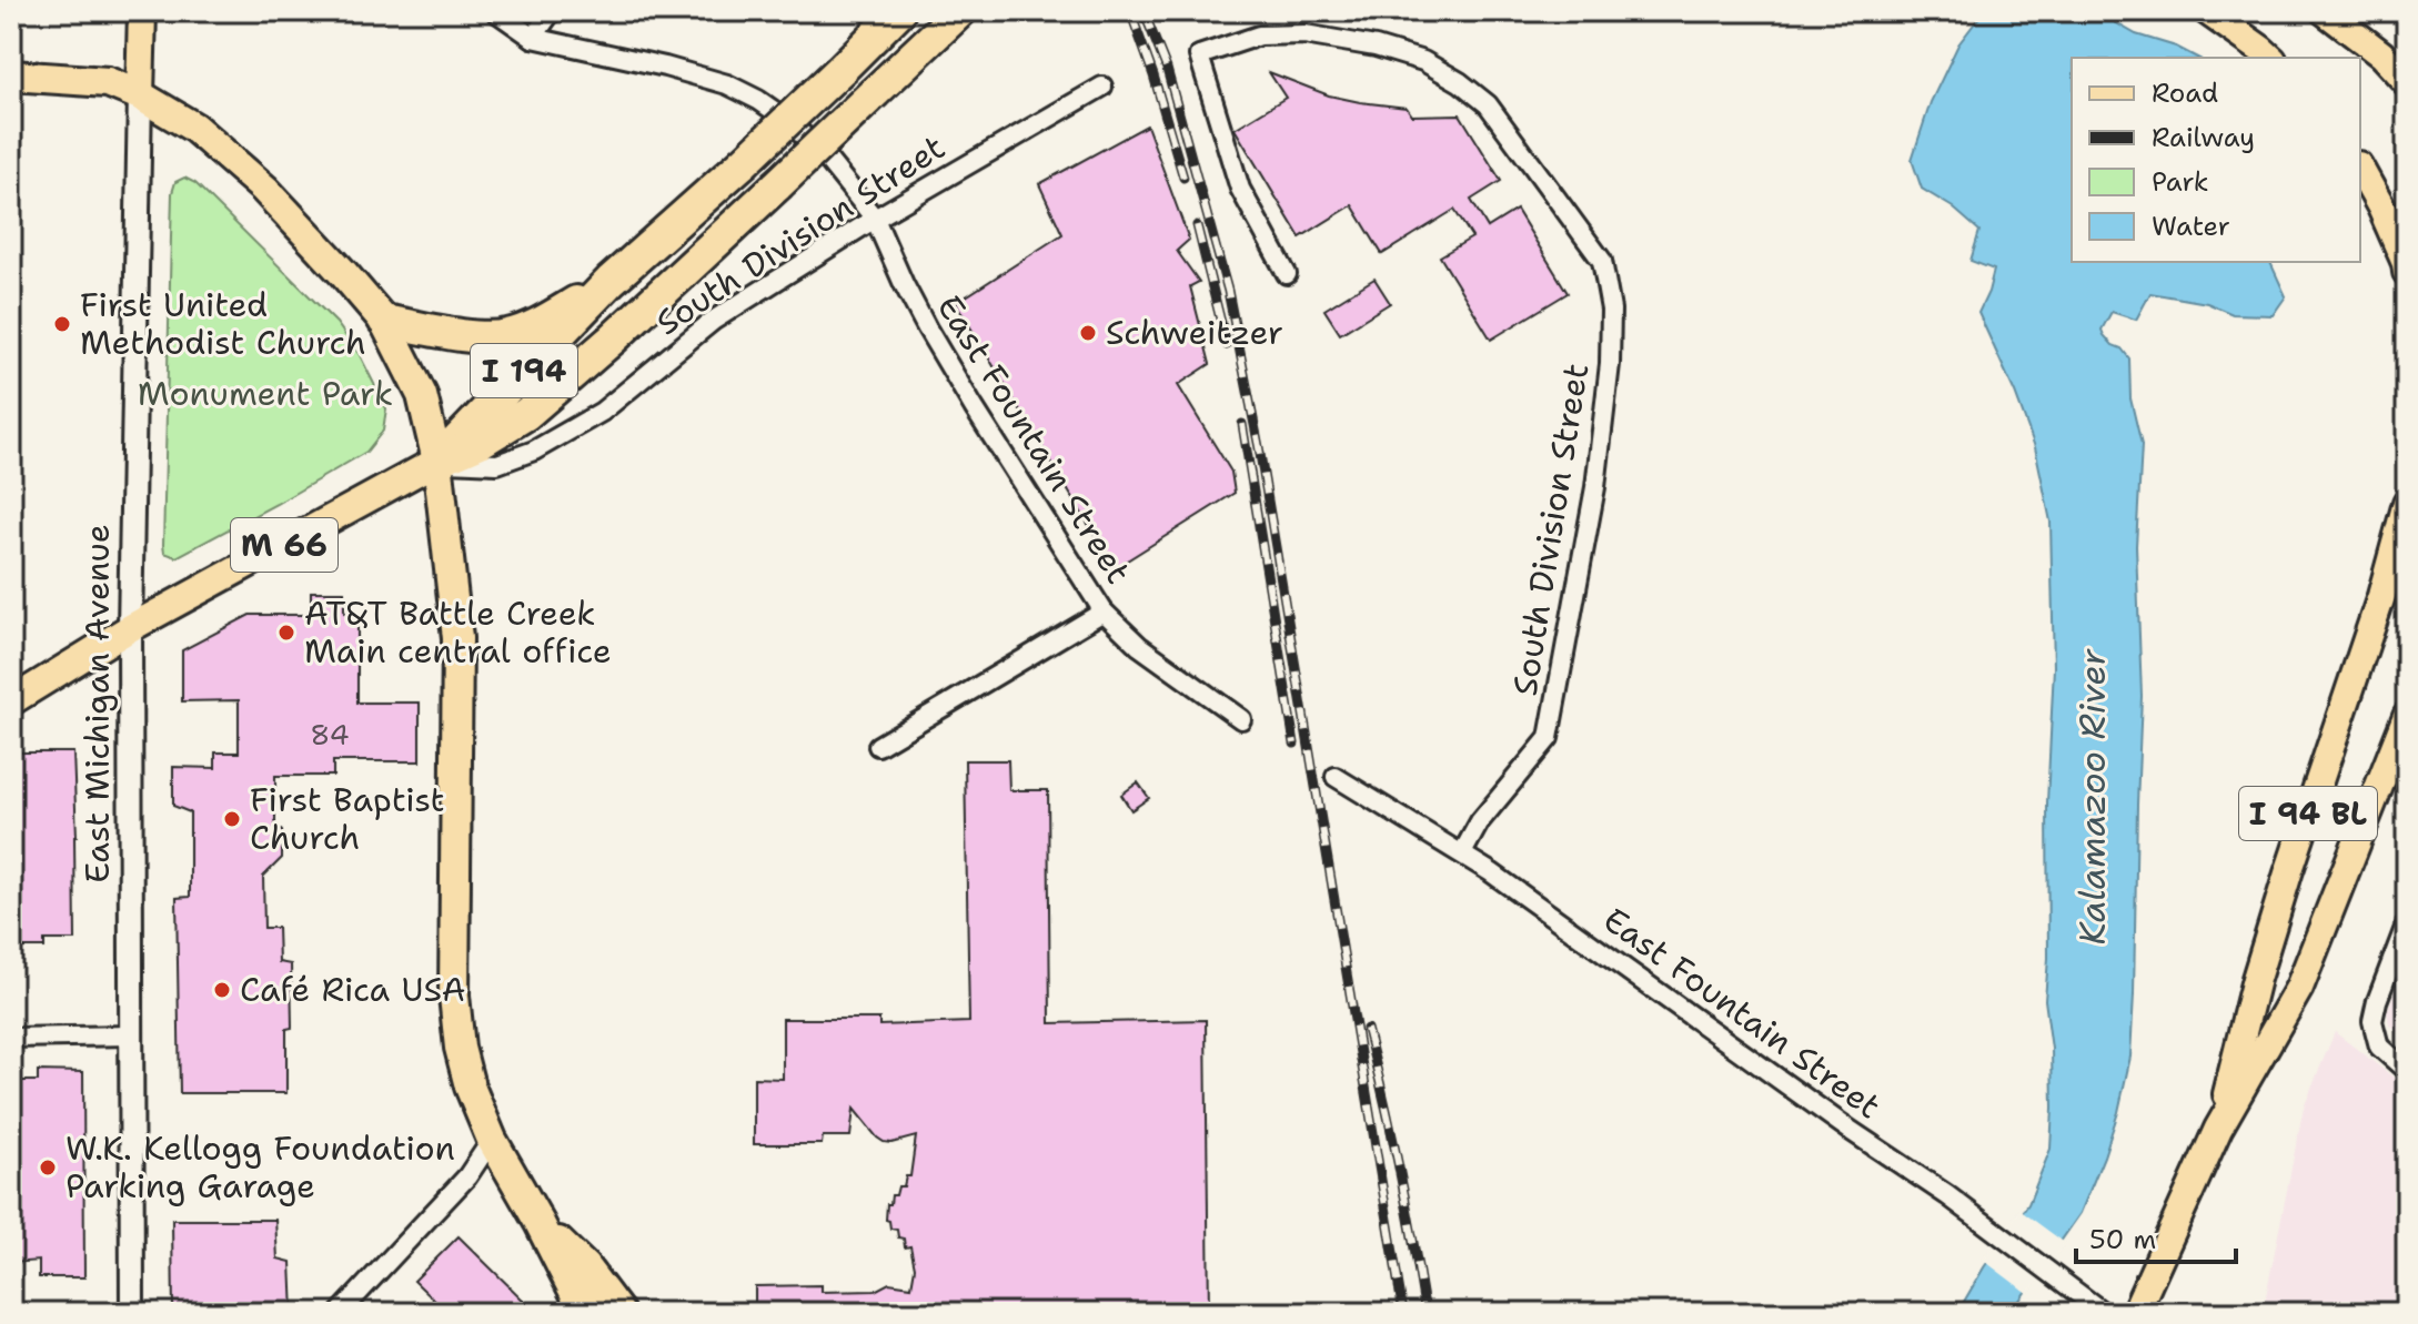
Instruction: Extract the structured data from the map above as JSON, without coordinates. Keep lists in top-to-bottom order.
{
  "streets": {
    "highway": ["I 194"],
    "main road": ["M 66", "I 94 BL"],
    "street": ["South Division Street", "East Fountain Street", "East Michigan Avenue"]
  },
  "crossings": [
    ["South Division Street", "I 194"],
    ["South Division Street", "East Fountain Street"],
    ["South Division Street", "M 66"],
    ["I 194", "M 66"],
    ["M 66", "East Michigan Avenue"]
  ],
  "water": ["Kalamazoo River"],
  "parks": ["Monument Park"],
  "places": [
    "First United Methodist Church",
    "Schweitzer",
    "AT&T Battle Creek Main central office",
    "First Baptist Church",
    "Café Rica USA",
    "W.K. Kellogg Foundation Parking Garage"
  ],
  "house_numbers": ["84"],
  "legend": [
    "Road",
    "Railway",
    "Park",
    "Water"
  ],
  "scale_bar": "50 m"
}
